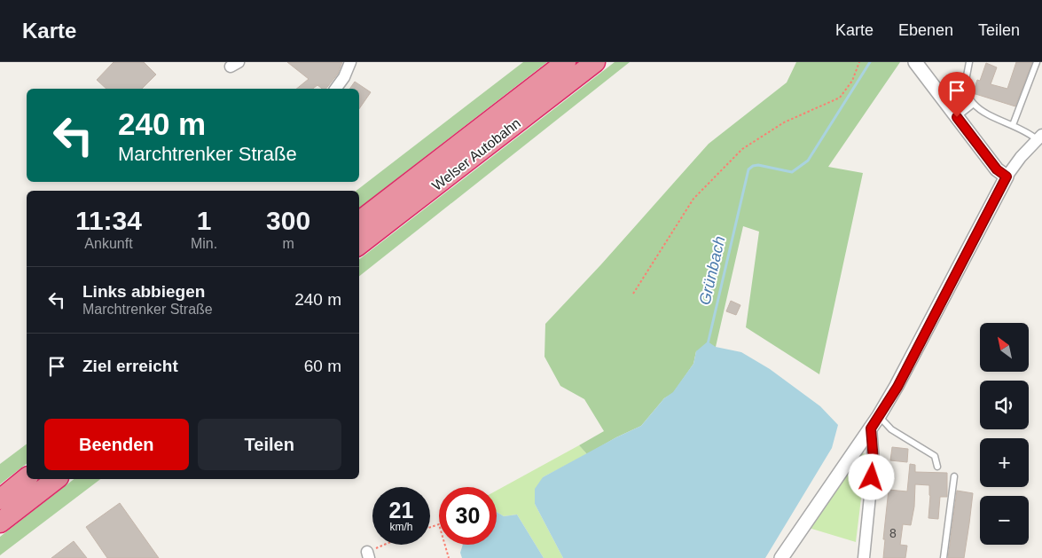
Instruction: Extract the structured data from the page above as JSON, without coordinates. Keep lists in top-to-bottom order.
{
  "streets": {
    "highway": ["Welser Autobahn"]
  },
  "water": ["Grünbach"],
  "house_numbers": ["8"],
  "north": "top left",
  "page": {
    "header": "Karte",
    "nav": ["Karte", "Ebenen", "Teilen"],
    "turn": ["240 m", "Marchtrenker Straße"],
    "eta": [
      "11:34",
      "Ankunft",
      "1",
      "Min.",
      "300",
      "m"
    ],
    "list": [
      {
        "name": "Links abbiegen",
        "note": "Marchtrenker Straße",
        "value": "240 m"
      },
      {
        "name": "Ziel erreicht",
        "value": "60 m"
      }
    ],
    "map_buttons": ["+", "−"],
    "buttons": ["Beenden", "Teilen"],
    "speed": "21 km/h",
    "limit": "30"
  }
}
